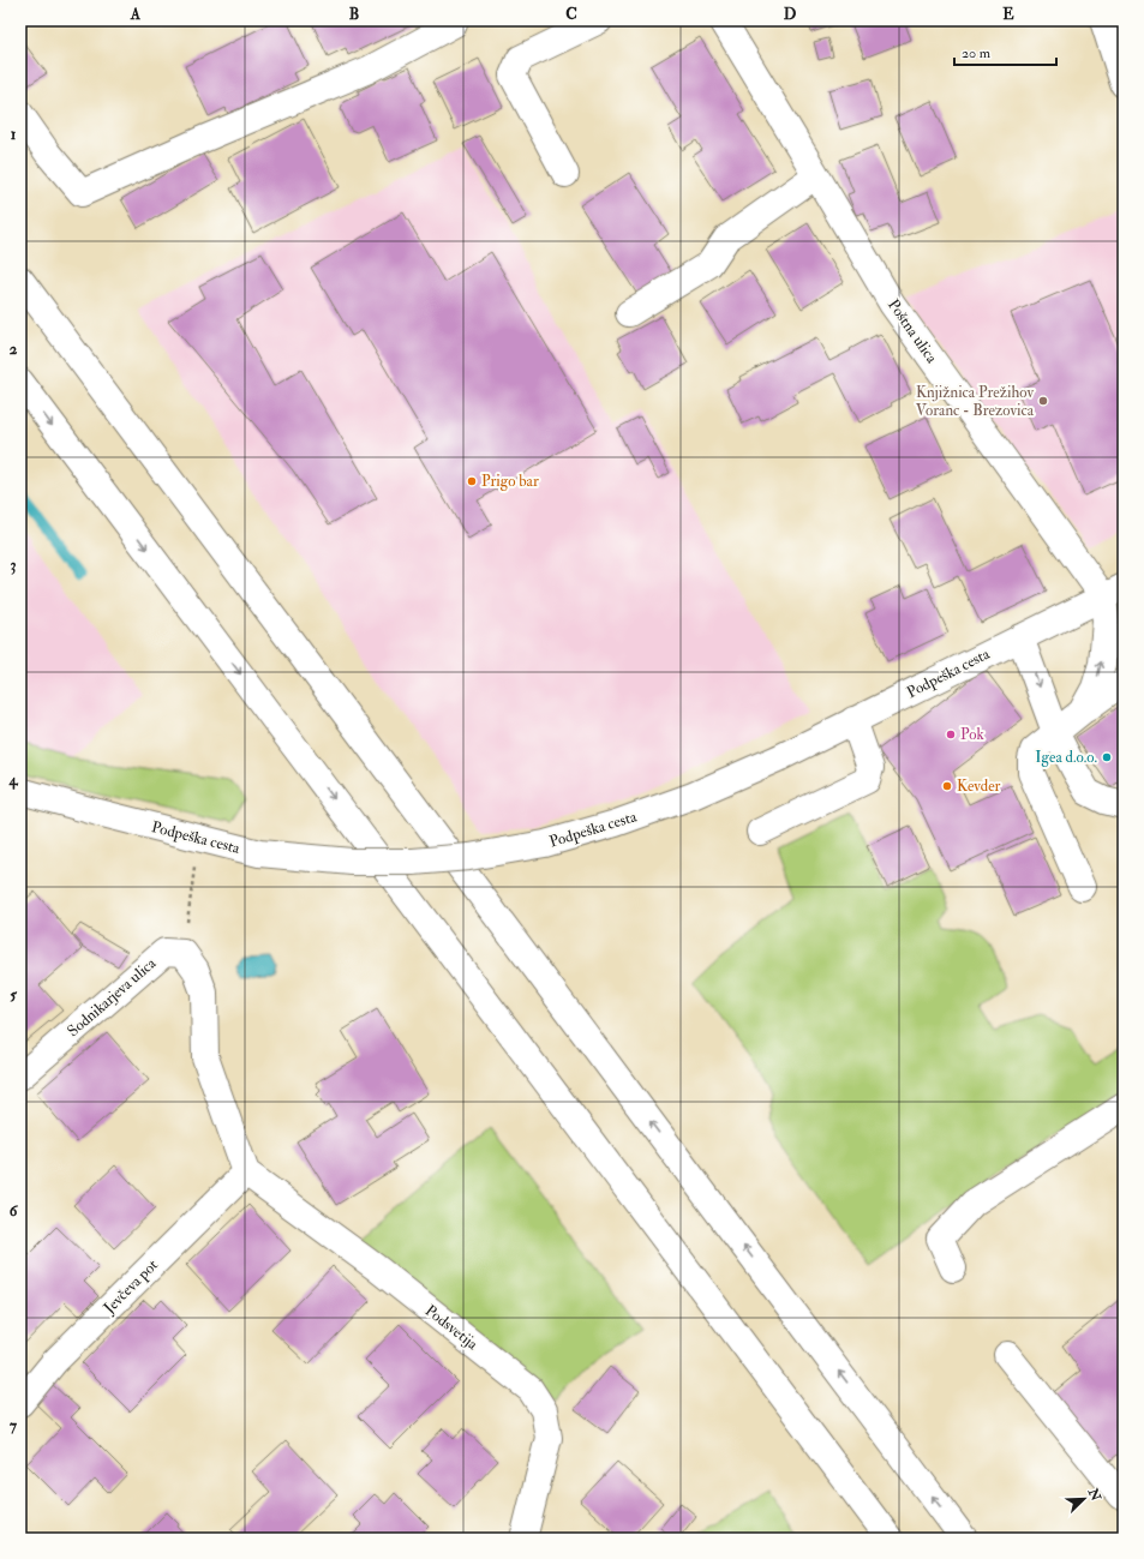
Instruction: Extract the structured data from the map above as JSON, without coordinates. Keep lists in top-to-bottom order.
{
  "streets": {
    "main road": [
      "Poštna ulica",
      "Podpeška cesta",
      "Sodnikarjeva ulica",
      "Jevčeva pot",
      "Podsvetija"
    ]
  },
  "crossings": [
    ["Poštna ulica", "Podpeška cesta"],
    ["Jevčeva pot", "Podsvetija"]
  ],
  "places": [
    "Knjižnica Prežihov Voranc - Brezovica",
    "Prigo bar",
    "Pok",
    "Igea d.o.o.",
    "Kevder"
  ],
  "scale_bar": "20 m",
  "north": "top right",
  "grid": {
    "columns": [
      "A",
      "B",
      "C",
      "D",
      "E"
    ],
    "rows": [
      "1",
      "2",
      "3",
      "4",
      "5",
      "6",
      "7"
    ]
  }
}
